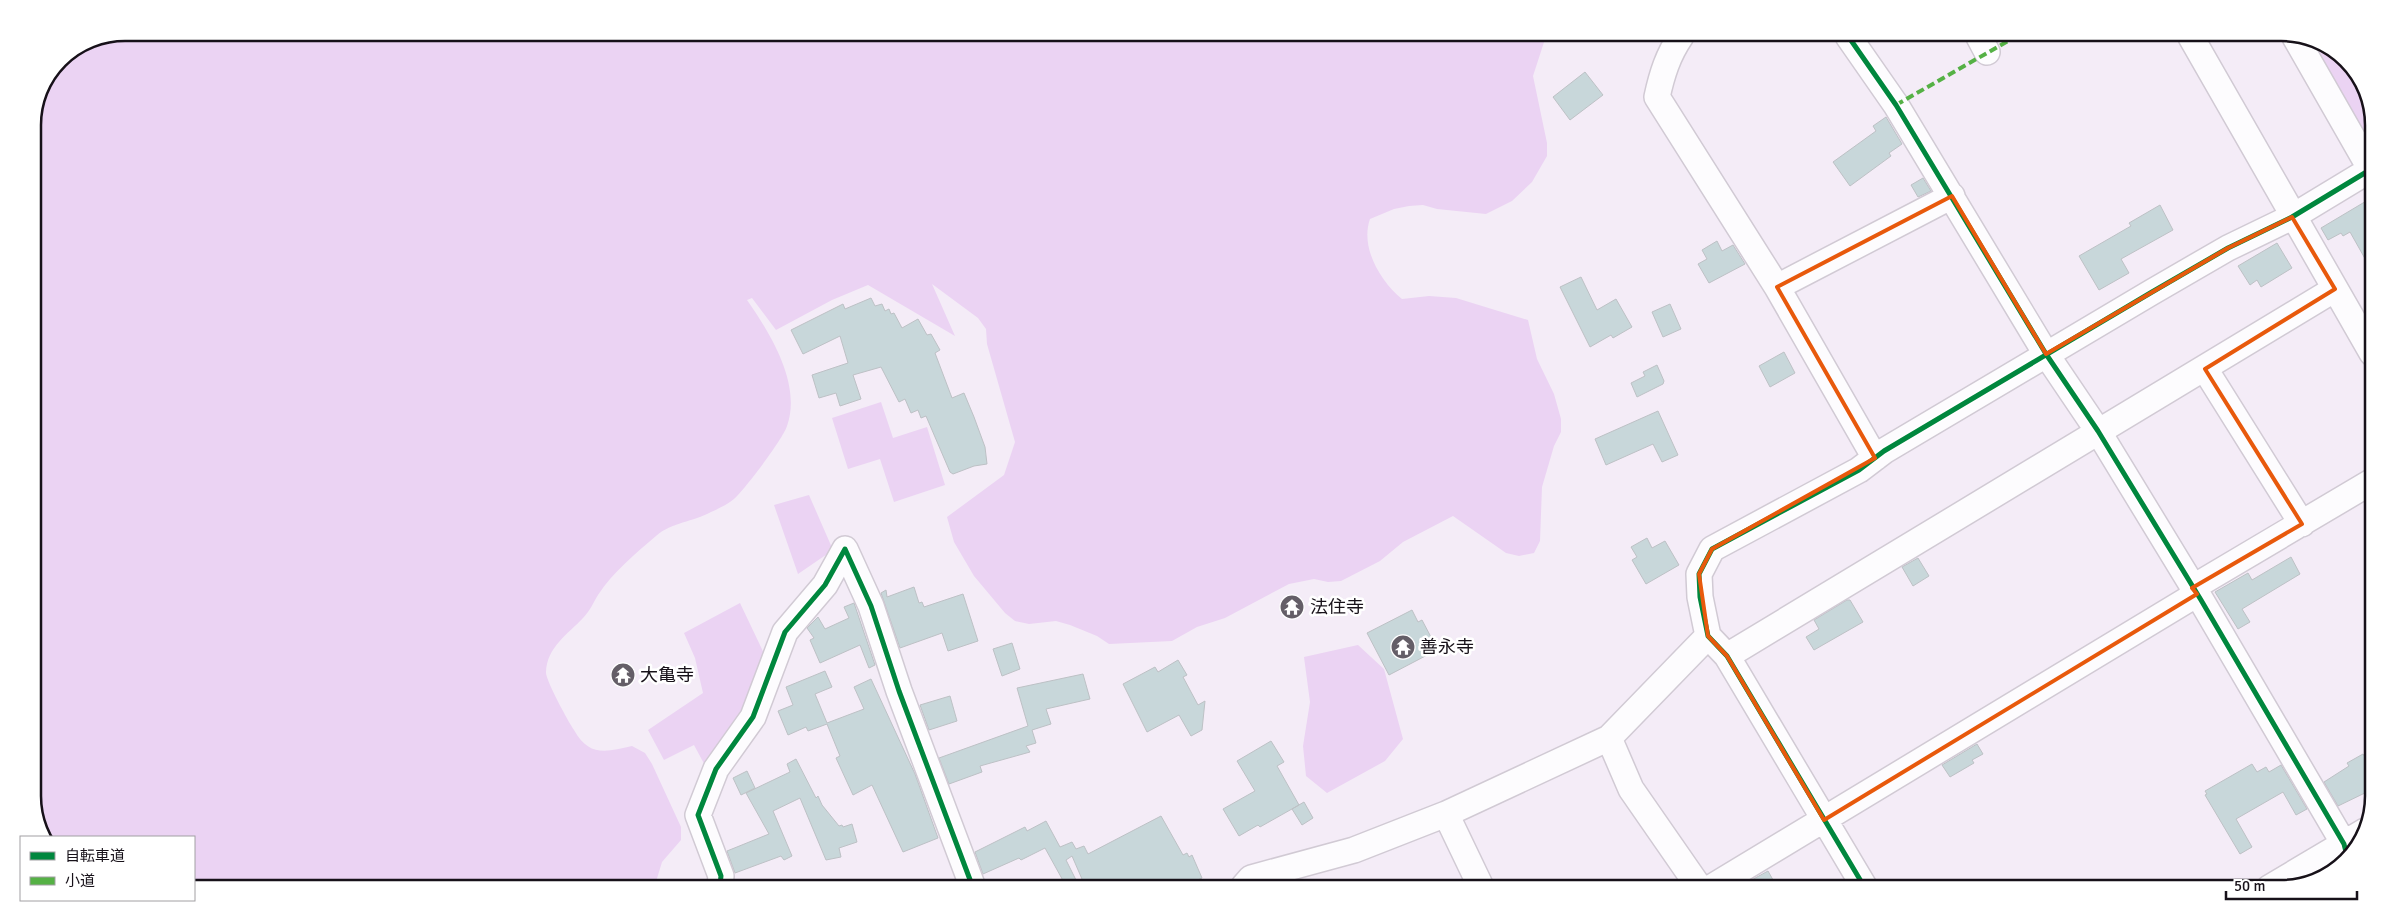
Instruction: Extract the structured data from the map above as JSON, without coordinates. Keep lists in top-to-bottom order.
{
  "places": {
    "temple": ["法住寺", "善永寺", "大亀寺"]
  },
  "legend": ["自転車道", "小道"],
  "scale_bar": "50 m"
}
